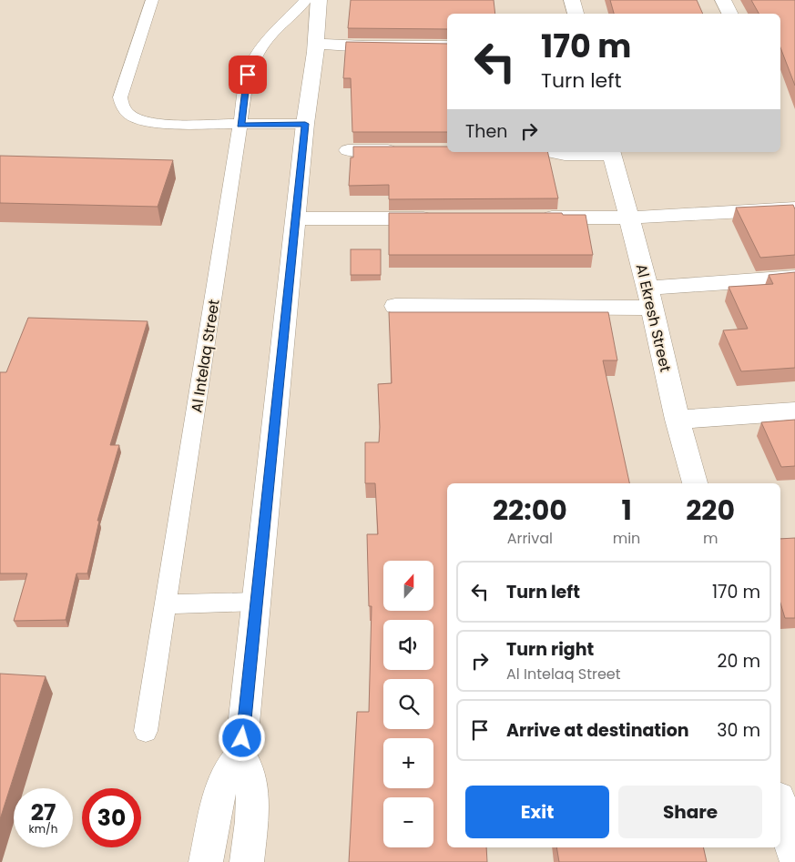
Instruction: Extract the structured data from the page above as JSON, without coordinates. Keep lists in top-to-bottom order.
{
  "streets": {
    "street": ["Al Ekresh Street"],
    "lane": ["Al Intelaq Street"]
  },
  "north": "top",
  "page": {
    "turn": ["170 m", "Turn left"],
    "then": "Then",
    "eta": [
      "22:00",
      "Arrival",
      "1",
      "min",
      "220",
      "m"
    ],
    "map_buttons": ["+", "−"],
    "list": [
      {
        "name": "Turn left",
        "value": "170 m"
      },
      {
        "name": "Turn right",
        "note": "Al Intelaq Street",
        "value": "20 m"
      },
      {
        "name": "Arrive at destination",
        "value": "30 m"
      }
    ],
    "buttons": ["Exit", "Share"],
    "speed": "27 km/h",
    "limit": "30"
  }
}
